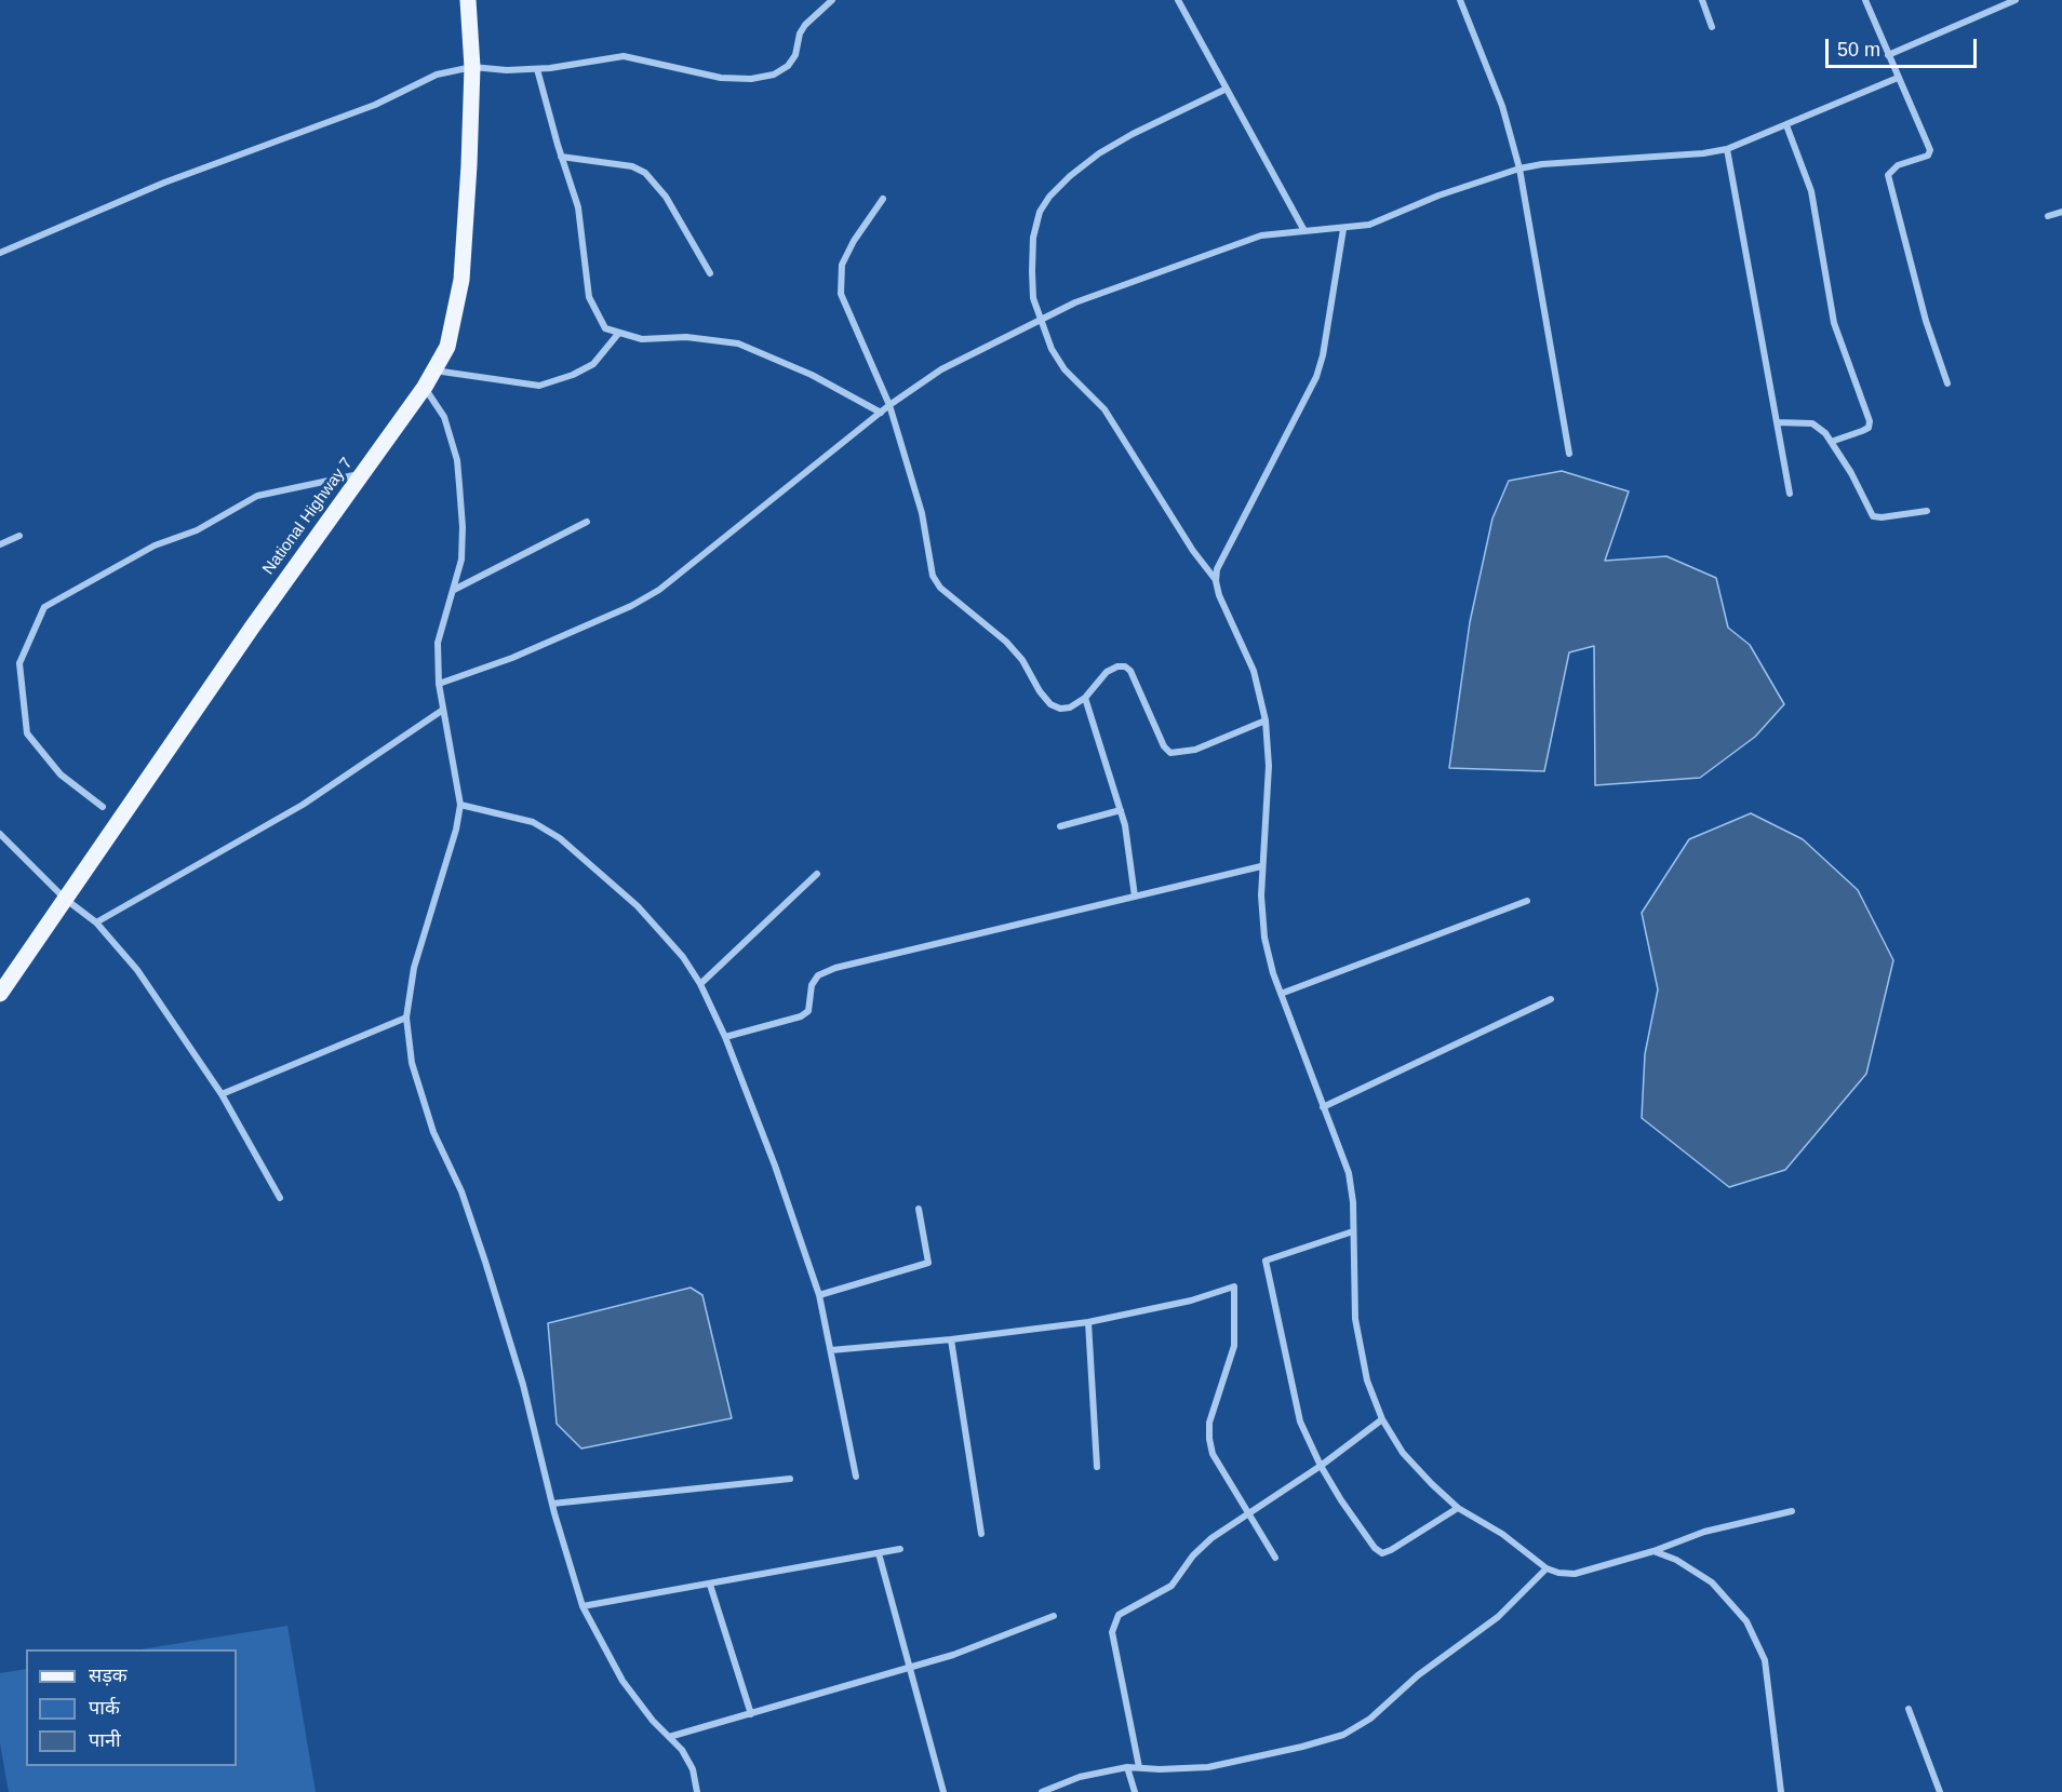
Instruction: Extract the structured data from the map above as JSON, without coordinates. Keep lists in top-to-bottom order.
{
  "streets": {
    "main road": ["National Highway 7"]
  },
  "legend": ["सड़क", "पार्क", "पानी"],
  "scale_bar": "50 m"
}
